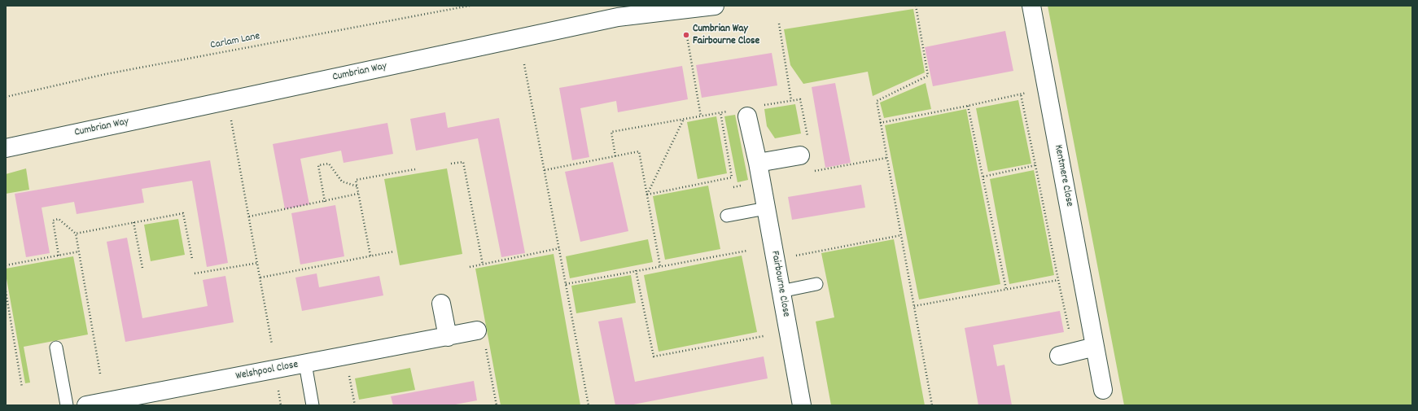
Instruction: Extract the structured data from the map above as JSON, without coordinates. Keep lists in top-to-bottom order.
{
  "streets": {
    "street": [
      "Cumbrian Way",
      "Kentmere Close",
      "Fairbourne Close",
      "Welshpool Close"
    ],
    "path": ["Carlam Lane"]
  },
  "places": ["Cumbrian Way Fairbourne Close"]
}
